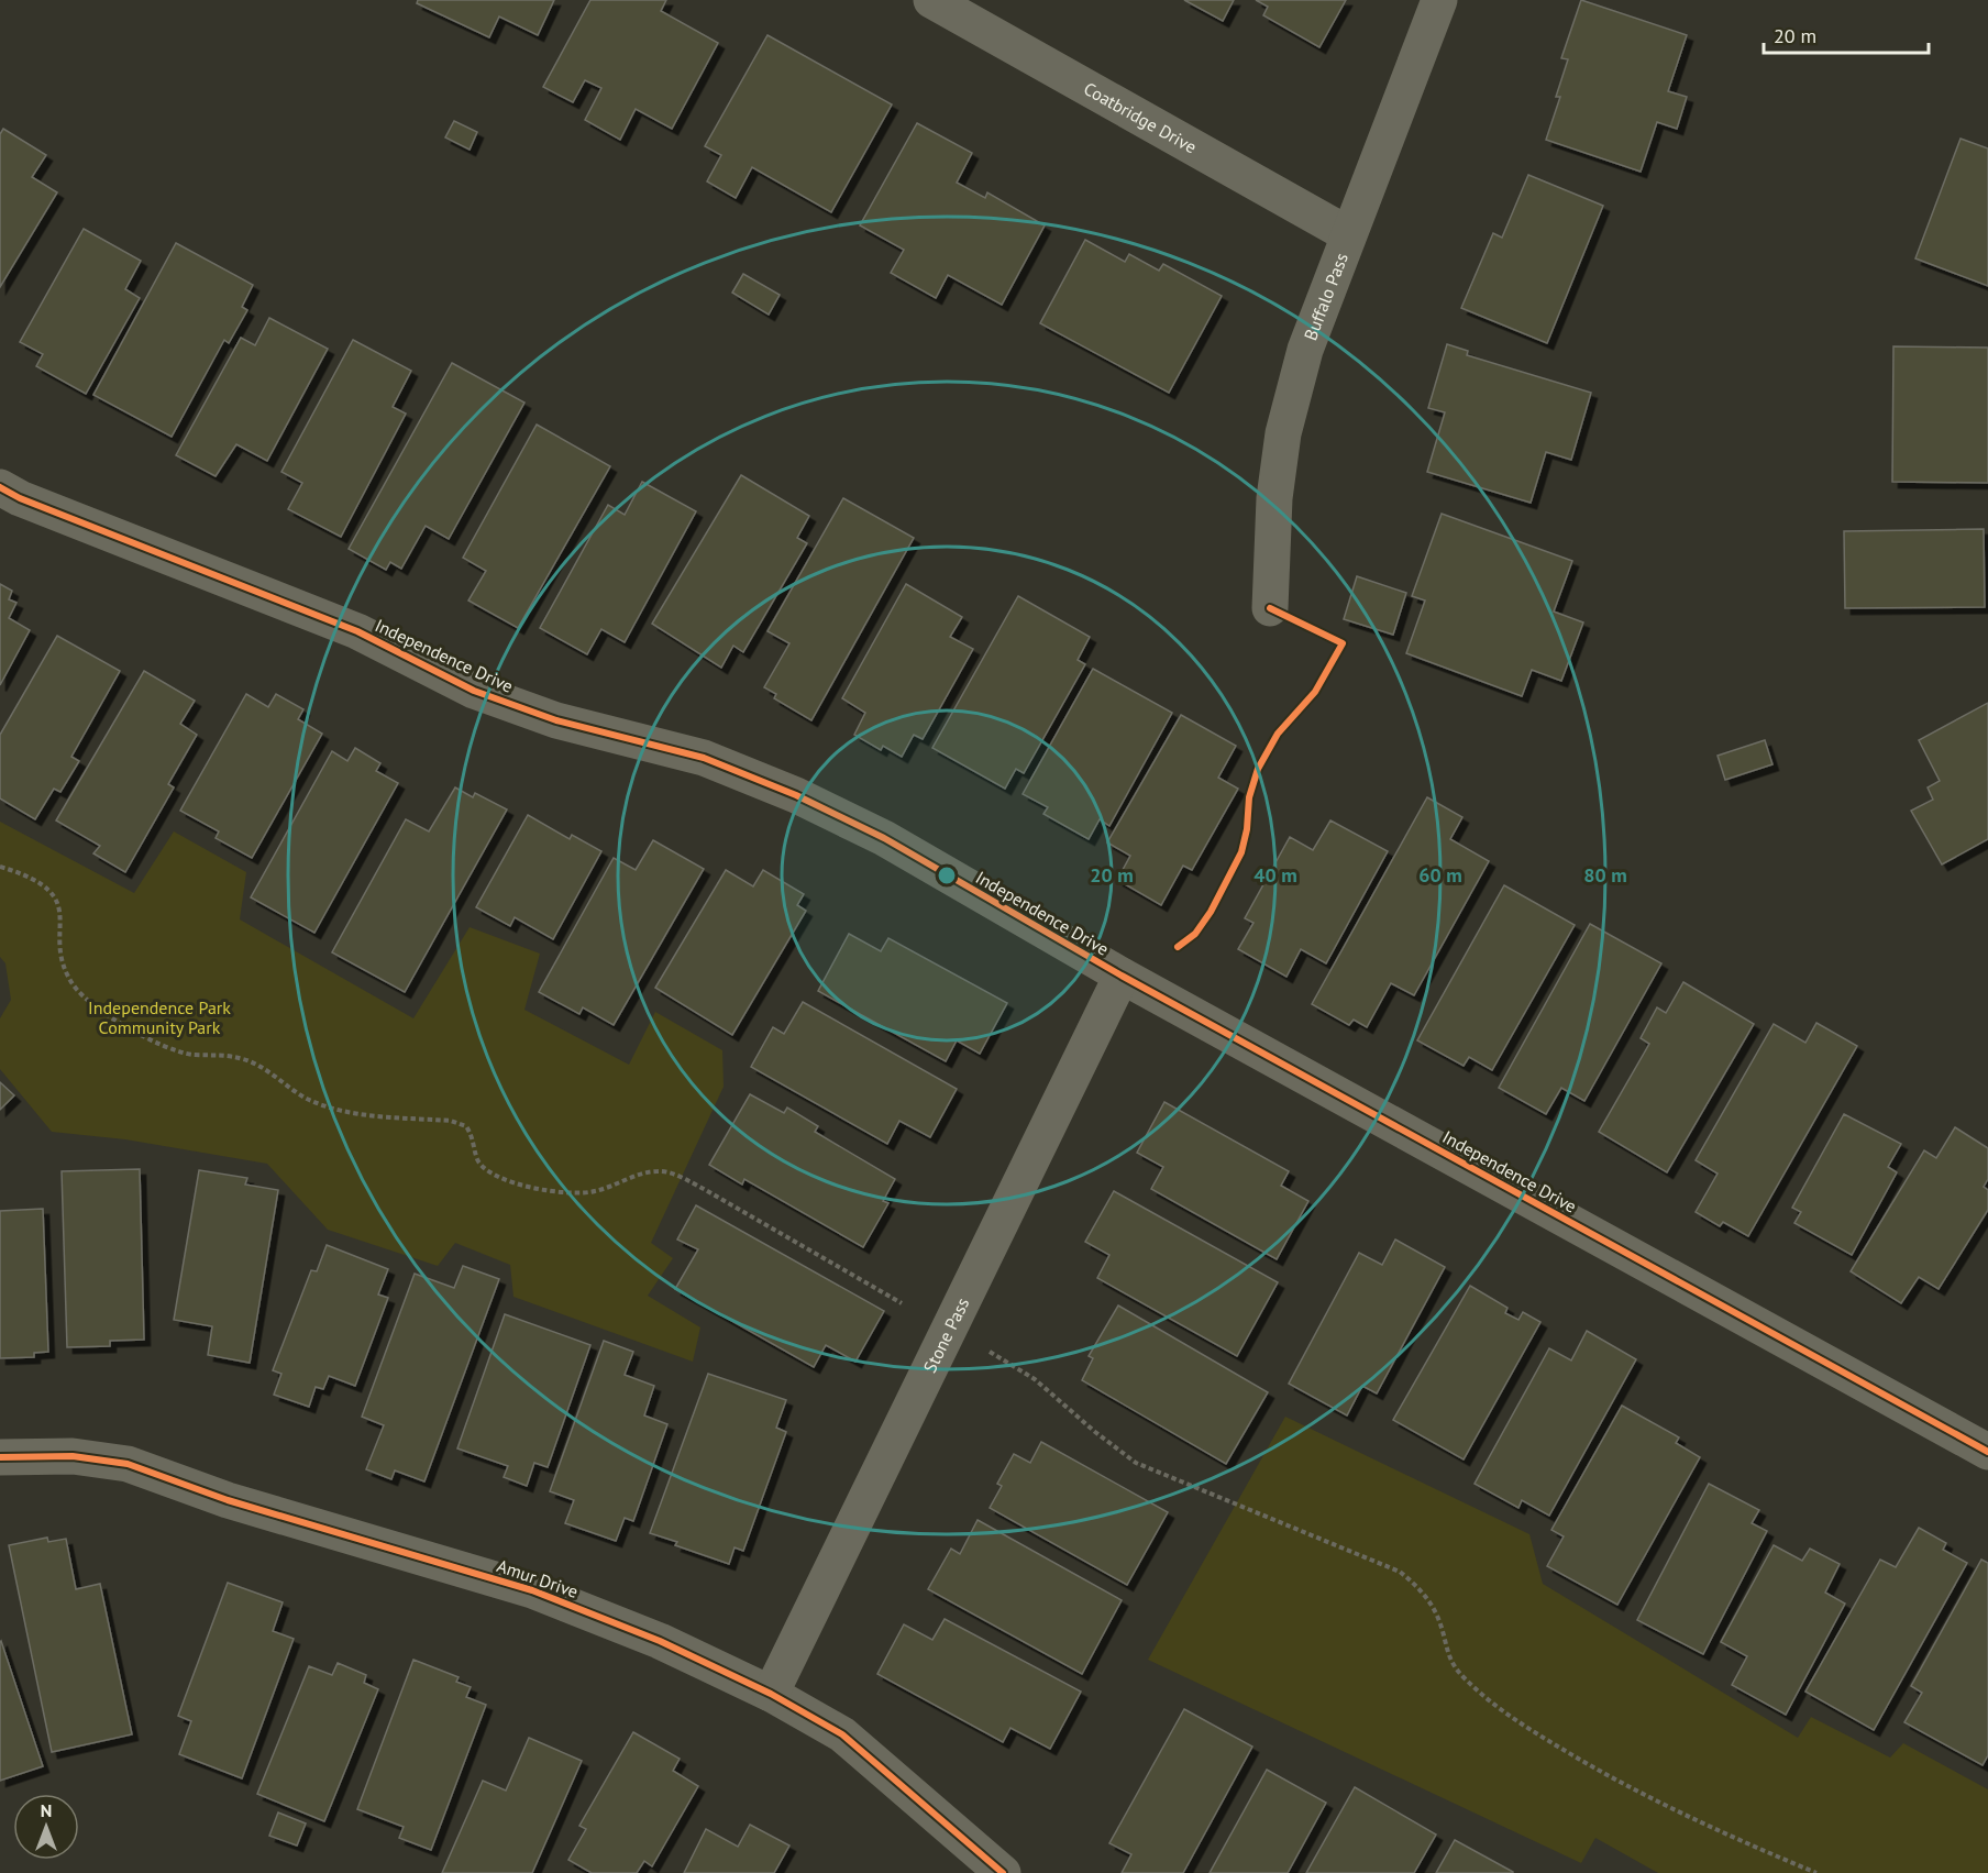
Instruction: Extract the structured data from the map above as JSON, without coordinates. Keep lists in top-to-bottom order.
{
  "streets": {
    "street": [
      "Coatbridge Drive",
      "Buffalo Pass",
      "Independence Drive",
      "Stone Pass",
      "Amur Drive"
    ]
  },
  "crossings": [
    ["Coatbridge Drive", "Buffalo Pass"],
    ["Independence Drive", "Stone Pass"],
    ["Stone Pass", "Amur Drive"]
  ],
  "parks": ["Independence Park Community Park"],
  "scale_bar": "20 m",
  "north": "top",
  "rings": [
    "20 m",
    "40 m",
    "60 m",
    "80 m"
  ]
}
